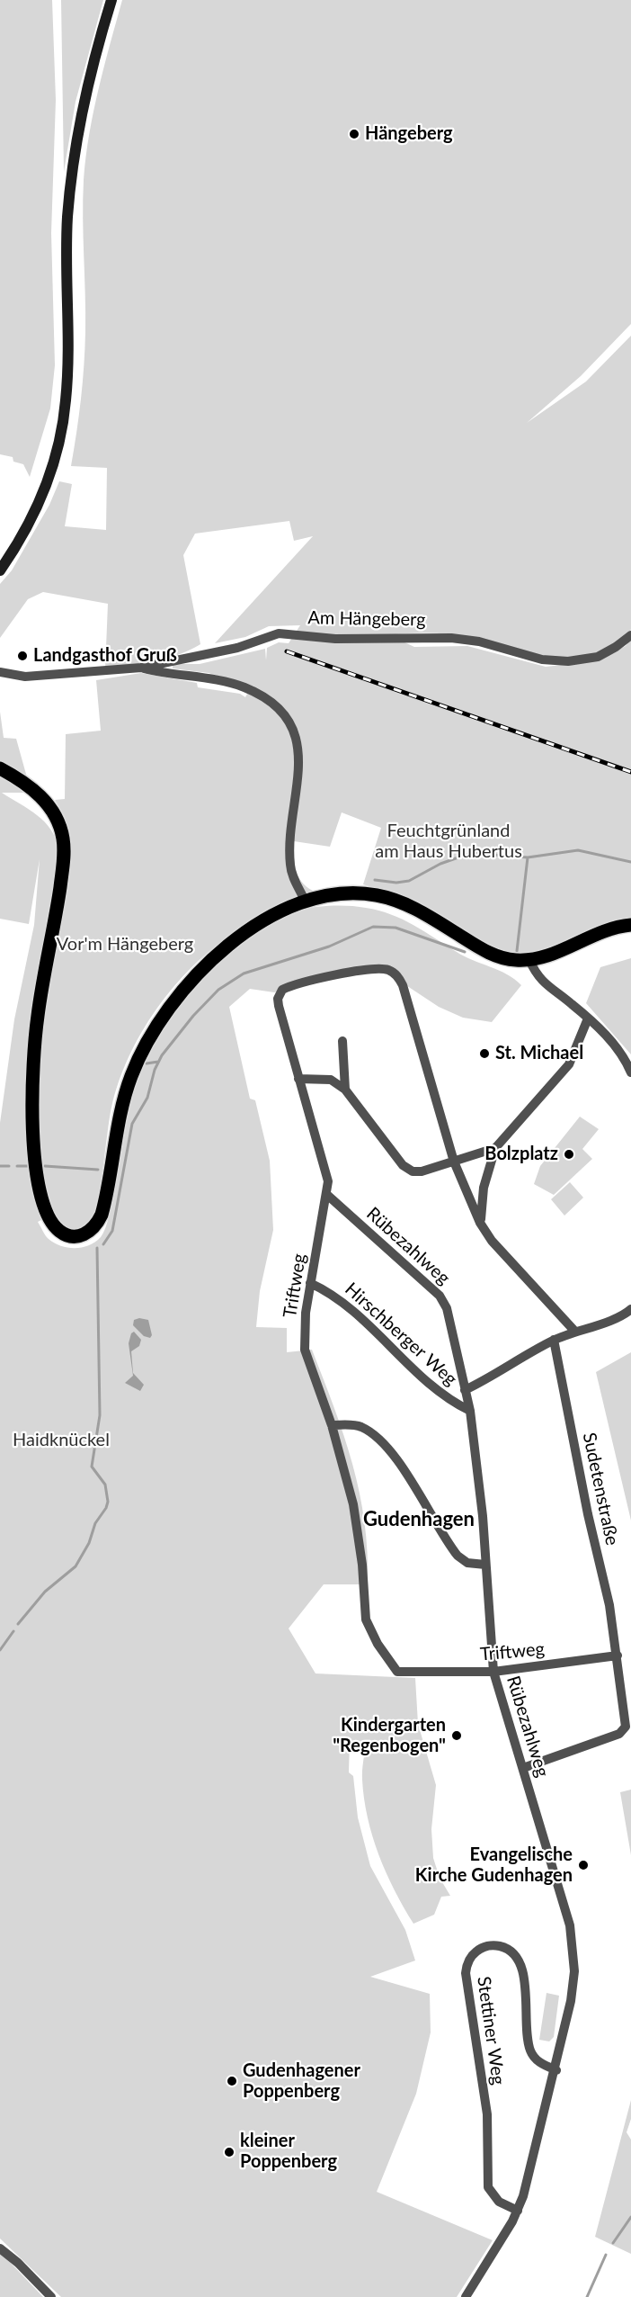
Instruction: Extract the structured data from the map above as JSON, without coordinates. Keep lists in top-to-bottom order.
{
  "streets": {
    "street": [
      "Am Hängeberg",
      "Rübezahlweg",
      "Triftweg",
      "Hirschberger Weg",
      "Sudetenstraße",
      "Stettiner Weg"
    ]
  },
  "crossings": [
    ["Rübezahlweg", "Triftweg"],
    ["Rübezahlweg", "Hirschberger Weg"],
    ["Rübezahlweg", "Sudetenstraße"],
    ["Rübezahlweg", "Stettiner Weg"],
    ["Triftweg", "Hirschberger Weg"],
    ["Triftweg", "Sudetenstraße"]
  ],
  "districts": ["Gudenhagen"],
  "parks": ["Feuchtgrünland am Haus Hubertus", "Vor'm Hängeberg", "Haidknückel"],
  "places": [
    "Hängeberg",
    "Landgasthof Gruß",
    "St. Michael",
    "Bolzplatz",
    "Kindergarten \"Regenbogen\"",
    "Evangelische Kirche Gudenhagen",
    "Gudenhagener Poppenberg",
    "kleiner Poppenberg"
  ]
}
